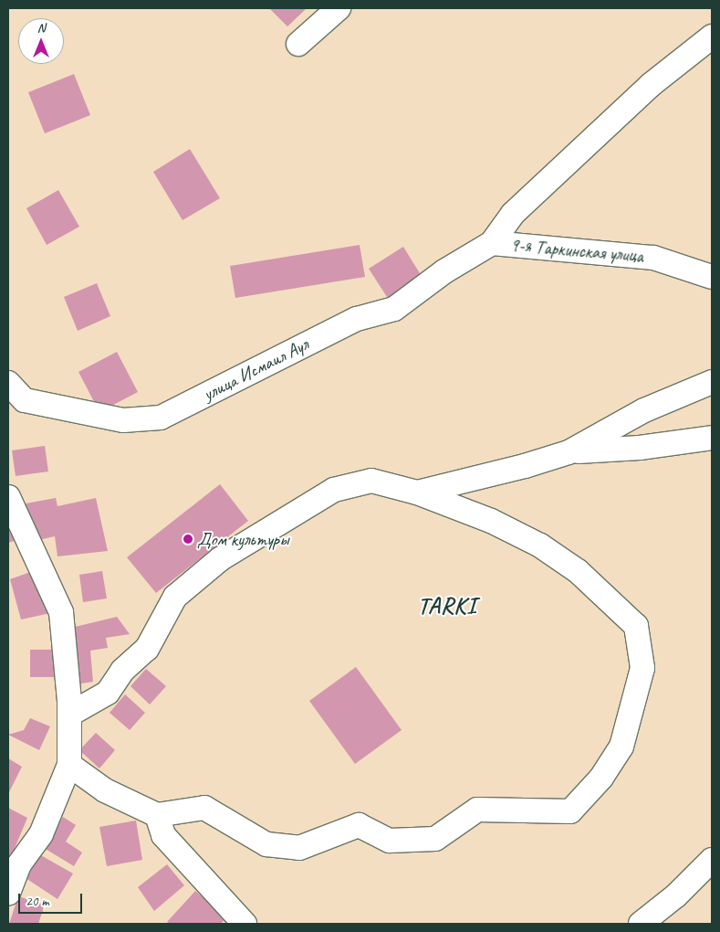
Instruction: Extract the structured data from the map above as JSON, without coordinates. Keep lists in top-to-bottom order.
{
  "streets": {
    "street": ["9-я Таркинская улица", "улица Исмаил Аул"]
  },
  "crossings": [
    ["9-я Таркинская улица", "улица Исмаил Аул"]
  ],
  "districts": ["TARKI"],
  "places": ["Дом культуры"],
  "scale_bar": "20 m",
  "north": "top"
}
